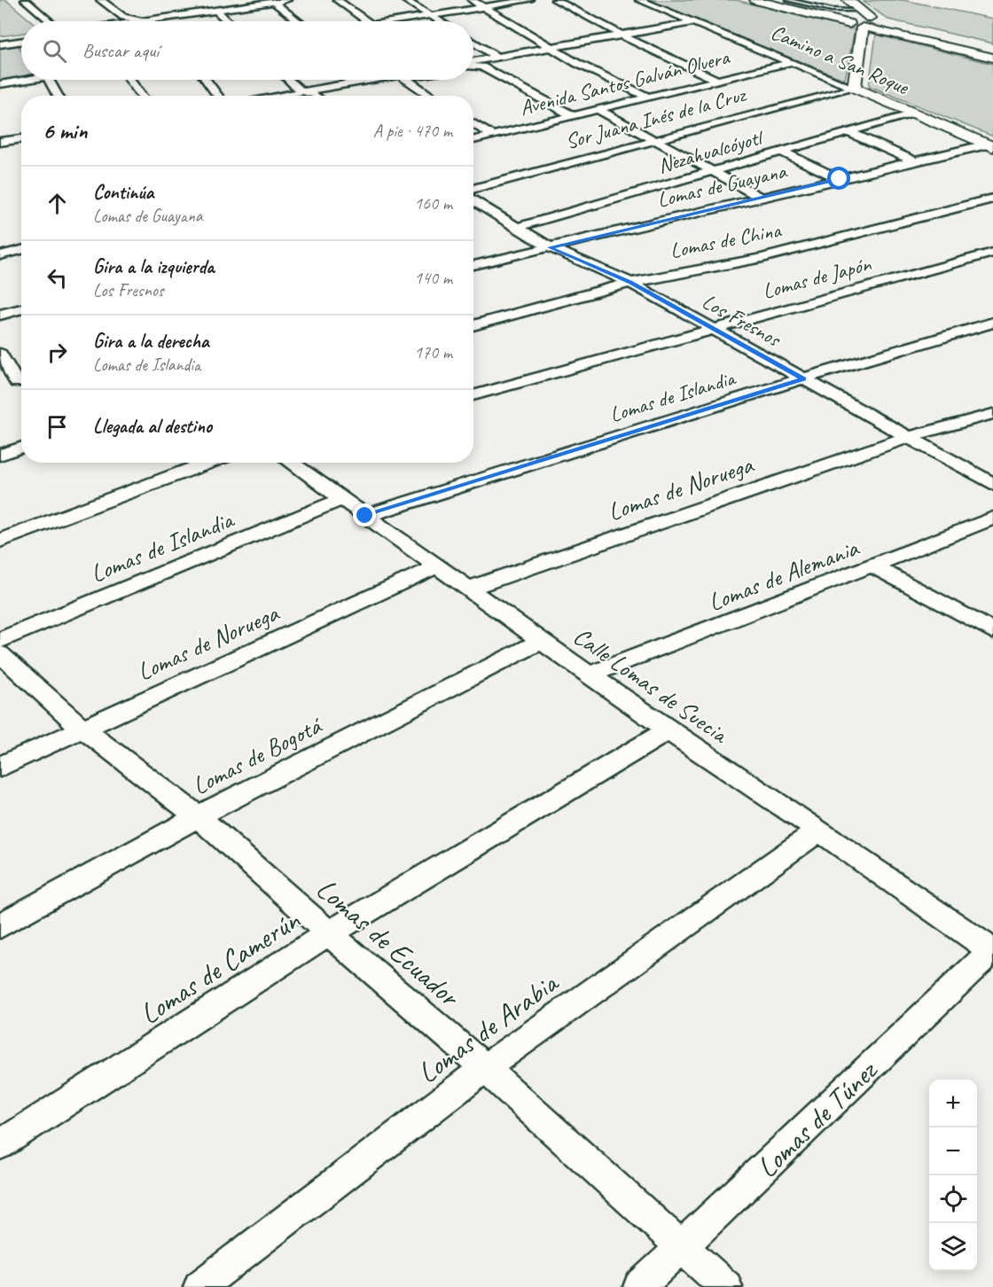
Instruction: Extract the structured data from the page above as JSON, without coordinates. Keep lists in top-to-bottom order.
{
  "streets": {
    "street": [
      "Camino a San Roque",
      "Avenida Santos Galván Olvera",
      "Sor Juana Inés de la Cruz",
      "Nezahualcóyotl",
      "Lomas de Guayana",
      "Lomas de China",
      "Lomas de Japón",
      "Los Fresnos",
      "Lomas de Islandia",
      "Lomas de Noruega",
      "Lomas de Alemania",
      "Calle Lomas de Suecia",
      "Lomas de Bogotá",
      "Lomas de Ecuador",
      "Lomas de Camerún",
      "Lomas de Arabia",
      "Lomas de Túnez"
    ]
  },
  "crossings": [
    ["Camino a San Roque", "Avenida Santos Galván Olvera"],
    ["Camino a San Roque", "Sor Juana Inés de la Cruz"],
    ["Camino a San Roque", "Nezahualcóyotl"],
    ["Camino a San Roque", "Lomas de Guayana"],
    ["Nezahualcóyotl", "Los Fresnos"],
    ["Lomas de Guayana", "Los Fresnos"],
    ["Lomas de China", "Los Fresnos"],
    ["Lomas de Japón", "Los Fresnos"],
    ["Los Fresnos", "Lomas de Islandia"],
    ["Los Fresnos", "Lomas de Noruega"],
    ["Lomas de Islandia", "Calle Lomas de Suecia"],
    ["Lomas de Noruega", "Calle Lomas de Suecia"],
    ["Lomas de Noruega", "Lomas de Ecuador"],
    ["Lomas de Alemania", "Calle Lomas de Suecia"],
    ["Calle Lomas de Suecia", "Lomas de Bogotá"],
    ["Calle Lomas de Suecia", "Lomas de Camerún"],
    ["Calle Lomas de Suecia", "Lomas de Arabia"],
    ["Calle Lomas de Suecia", "Lomas de Túnez"],
    ["Lomas de Bogotá", "Lomas de Ecuador"],
    ["Lomas de Ecuador", "Lomas de Camerún"],
    ["Lomas de Ecuador", "Lomas de Arabia"],
    ["Lomas de Ecuador", "Lomas de Túnez"]
  ],
  "page": {
    "search": "Buscar aquí",
    "heading": ["6 min", "A pie · 470 m"],
    "list": [
      ["Continúa", "Lomas de Guayana", "160 m"],
      ["Gira a la izquierda", "Los Fresnos", "140 m"],
      ["Gira a la derecha", "Lomas de Islandia", "170 m"],
      "Llegada al destino"
    ],
    "map_buttons": ["+", "−"]
  }
}
